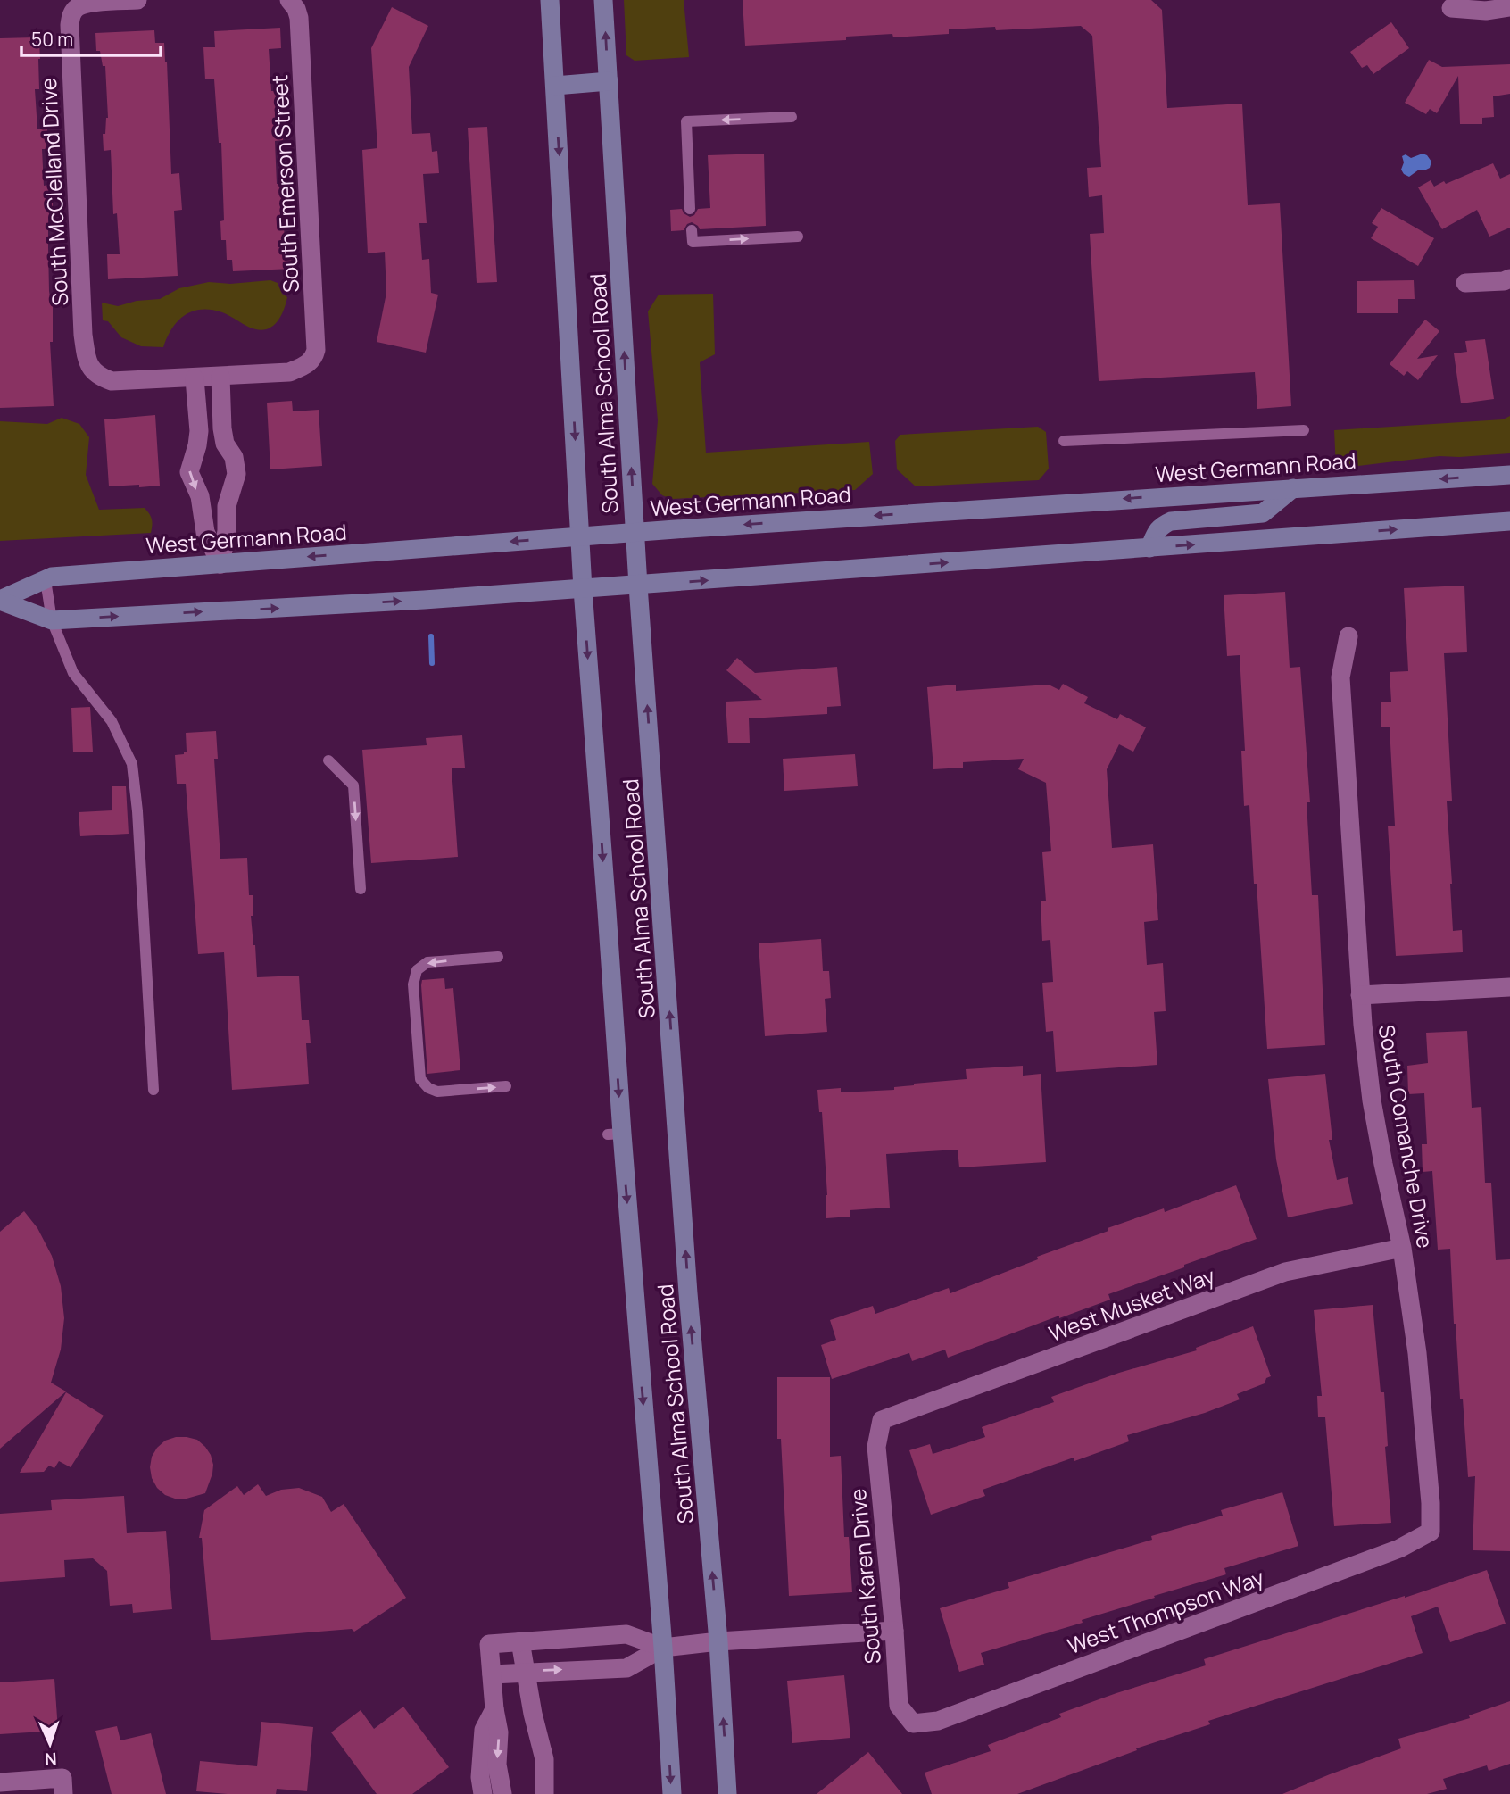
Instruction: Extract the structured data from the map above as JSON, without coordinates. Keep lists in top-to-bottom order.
{
  "streets": {
    "main road": ["South Alma School Road", "West Germann Road"],
    "street": [
      "South Emerson Street",
      "South McClelland Drive",
      "South Comanche Drive",
      "West Musket Way",
      "South Karen Drive",
      "West Thompson Way"
    ]
  },
  "crossings": [
    ["South Alma School Road", "West Germann Road"],
    ["South Comanche Drive", "West Musket Way"],
    ["South Comanche Drive", "West Thompson Way"],
    ["West Musket Way", "South Karen Drive"],
    ["South Karen Drive", "West Thompson Way"]
  ],
  "scale_bar": "50 m",
  "north": "bottom"
}
